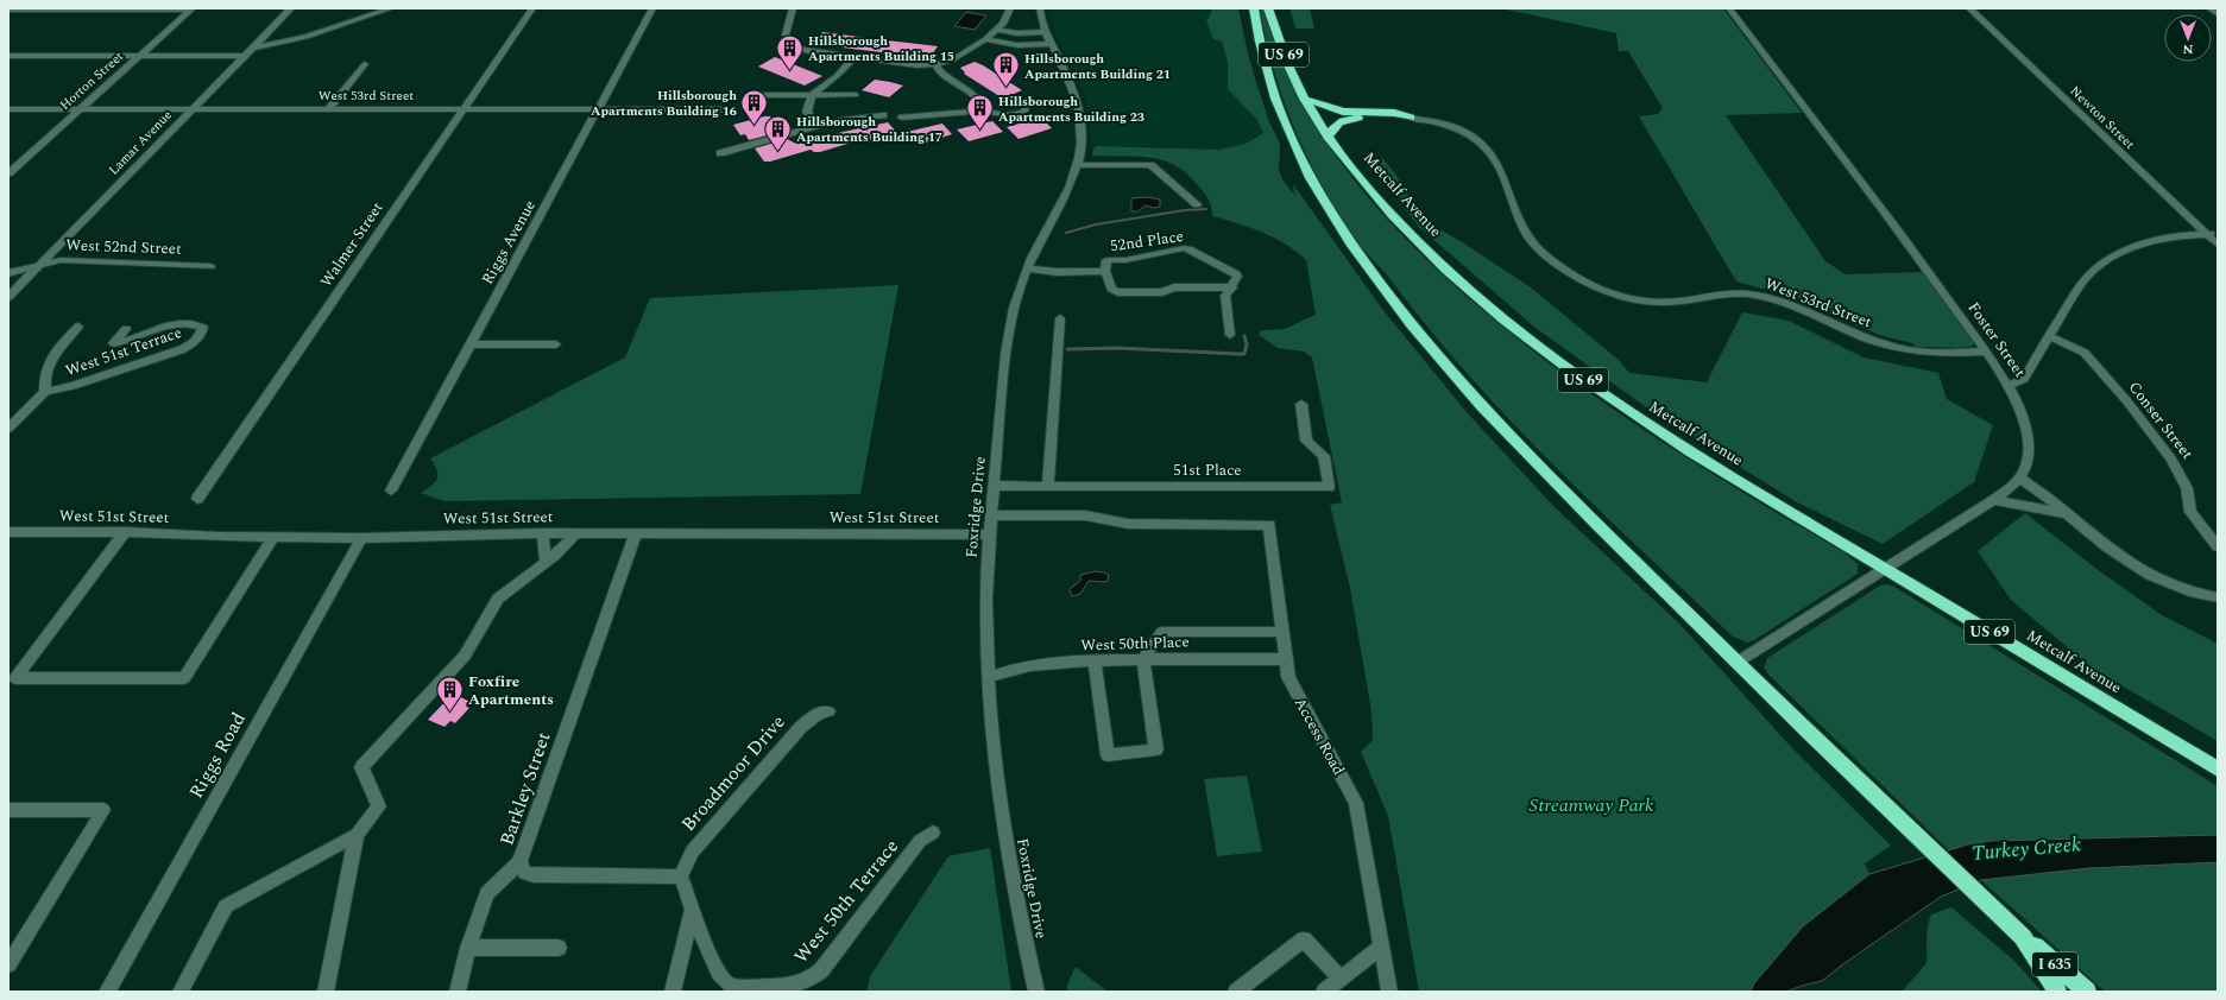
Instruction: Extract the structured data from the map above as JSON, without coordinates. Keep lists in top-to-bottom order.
{
  "streets": {
    "highway": ["US 69", "Metcalf Avenue", "I 635"],
    "street": [
      "Horton Street",
      "West 53rd Street",
      "Newton Street",
      "Lamar Avenue",
      "52nd Place",
      "Riggs Avenue",
      "Walmer Street",
      "West 52nd Street",
      "Foster Street",
      "West 51st Terrace",
      "Conser Street",
      "51st Place",
      "Foxridge Drive",
      "West 51st Street",
      "West 50th Place",
      "Access Road",
      "Riggs Road",
      "Broadmoor Drive",
      "Barkley Street",
      "West 50th Terrace"
    ]
  },
  "crossings": [
    ["US 69", "Foster Street"],
    ["US 69", "I 635"],
    ["Horton Street", "West 53rd Street"],
    ["West 53rd Street", "Lamar Avenue"],
    ["West 53rd Street", "Riggs Avenue"],
    ["West 53rd Street", "Walmer Street"],
    ["West 53rd Street", "Foster Street"],
    ["Lamar Avenue", "West 52nd Street"],
    ["Metcalf Avenue", "Foster Street"],
    ["52nd Place", "Foxridge Drive"],
    ["51st Place", "Foxridge Drive"],
    ["Foxridge Drive", "West 51st Street"],
    ["Foxridge Drive", "West 50th Place"],
    ["Foxridge Drive", "Access Road"],
    ["West 51st Street", "Riggs Road"],
    ["West 51st Street", "Barkley Street"],
    ["West 50th Place", "Access Road"]
  ],
  "water": ["Turkey Creek"],
  "parks": ["Streamway Park"],
  "places": {
    "building": [
      "Hillsborough Apartments Building 15",
      "Hillsborough Apartments Building 21",
      "Hillsborough Apartments Building 16",
      "Hillsborough Apartments Building 23",
      "Hillsborough Apartments Building 17",
      "Foxfire Apartments"
    ]
  },
  "north": "bottom"
}
